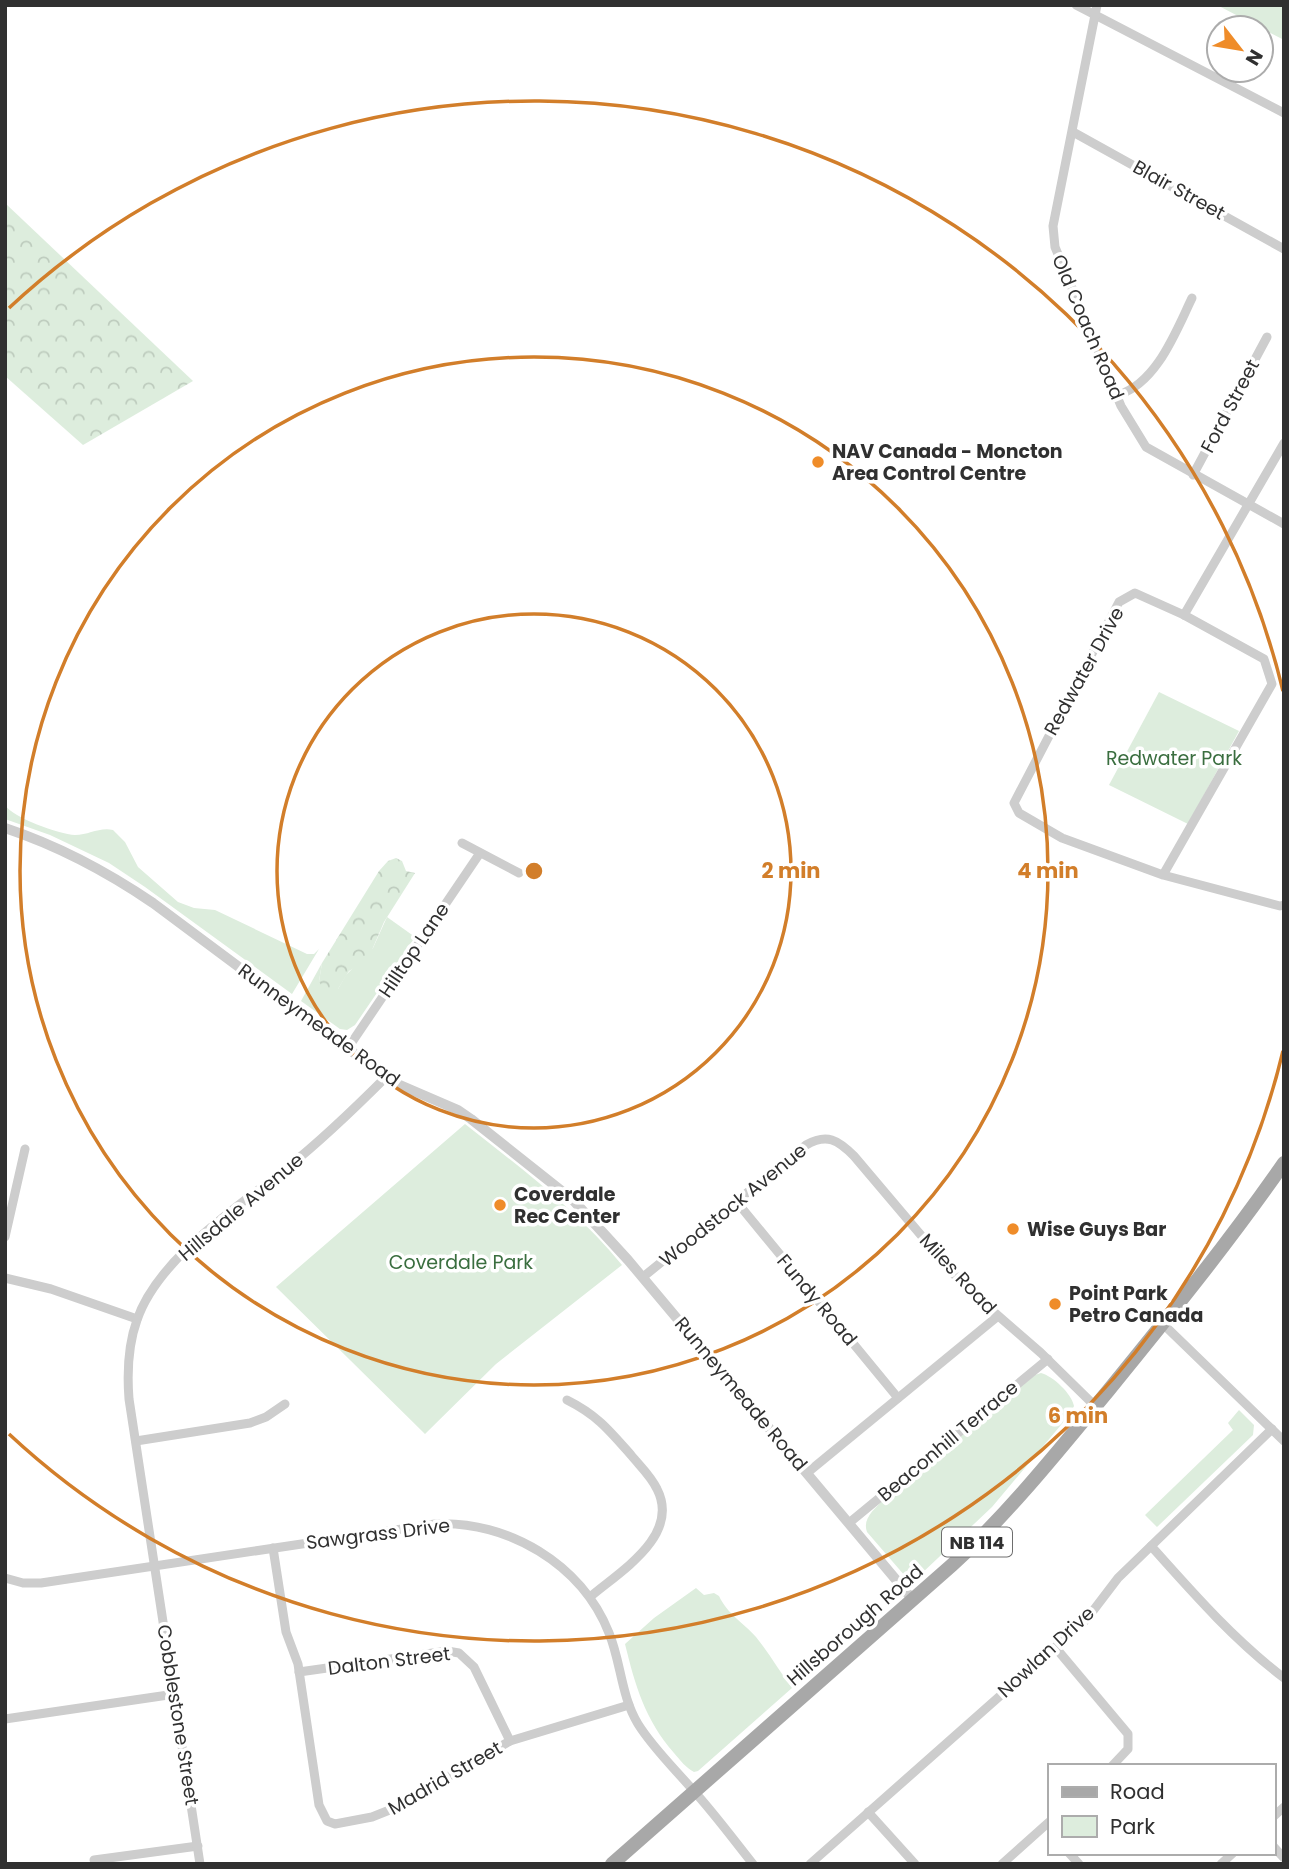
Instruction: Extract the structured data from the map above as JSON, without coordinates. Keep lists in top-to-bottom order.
{
  "streets": {
    "main road": ["NB 114", "Hillsborough Road"],
    "street": [
      "Blair Street",
      "Old Coach Road",
      "Ford Street",
      "Redwater Drive",
      "Hilltop Lane",
      "Runneymeade Road",
      "Woodstock Avenue",
      "Hillsdale Avenue",
      "Miles Road",
      "Fundy Road",
      "Beaconhill Terrace",
      "Sawgrass Drive",
      "Nowlan Drive",
      "Dalton Street",
      "Cobblestone Street",
      "Madrid Street"
    ]
  },
  "crossings": [
    ["Blair Street", "Old Coach Road"],
    ["Old Coach Road", "Ford Street"],
    ["Hilltop Lane", "Runneymeade Road"],
    ["Runneymeade Road", "Woodstock Avenue"],
    ["Runneymeade Road", "Hillsdale Avenue"],
    ["Runneymeade Road", "Beaconhill Terrace"],
    ["Runneymeade Road", "Hillsborough Road"],
    ["Woodstock Avenue", "Miles Road"],
    ["Woodstock Avenue", "Fundy Road"],
    ["Hillsdale Avenue", "Sawgrass Drive"],
    ["Hillsdale Avenue", "Cobblestone Street"],
    ["Miles Road", "Beaconhill Terrace"],
    ["Miles Road", "Hillsborough Road"],
    ["Sawgrass Drive", "Hillsborough Road"],
    ["Sawgrass Drive", "Cobblestone Street"],
    ["Sawgrass Drive", "Madrid Street"],
    ["Dalton Street", "Madrid Street"]
  ],
  "parks": ["Redwater Park", "Coverdale Park"],
  "places": [
    "NAV Canada - Moncton Area Control Centre",
    "Coverdale Rec Center",
    "Wise Guys Bar",
    "Point Park Petro Canada"
  ],
  "legend": ["Road", "Park"],
  "north": "bottom right",
  "rings": ["2 min", "4 min", "6 min"]
}
